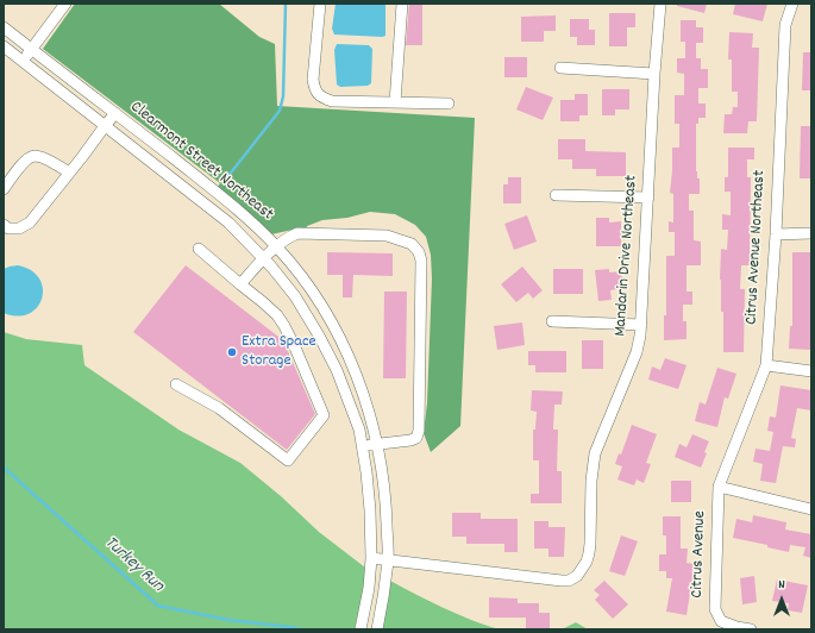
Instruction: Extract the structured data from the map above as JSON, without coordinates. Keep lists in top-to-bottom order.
{
  "streets": {
    "street": [
      "Clearmont Street Northeast",
      "Citrus Avenue Northeast",
      "Mandarin Drive Northeast",
      "Citrus Avenue"
    ]
  },
  "crossings": [
    ["Clearmont Street Northeast", "Mandarin Drive Northeast"],
    ["Citrus Avenue Northeast", "Citrus Avenue"]
  ],
  "water": ["Turkey Run"],
  "places": ["Extra Space Storage"],
  "north": "top"
}
